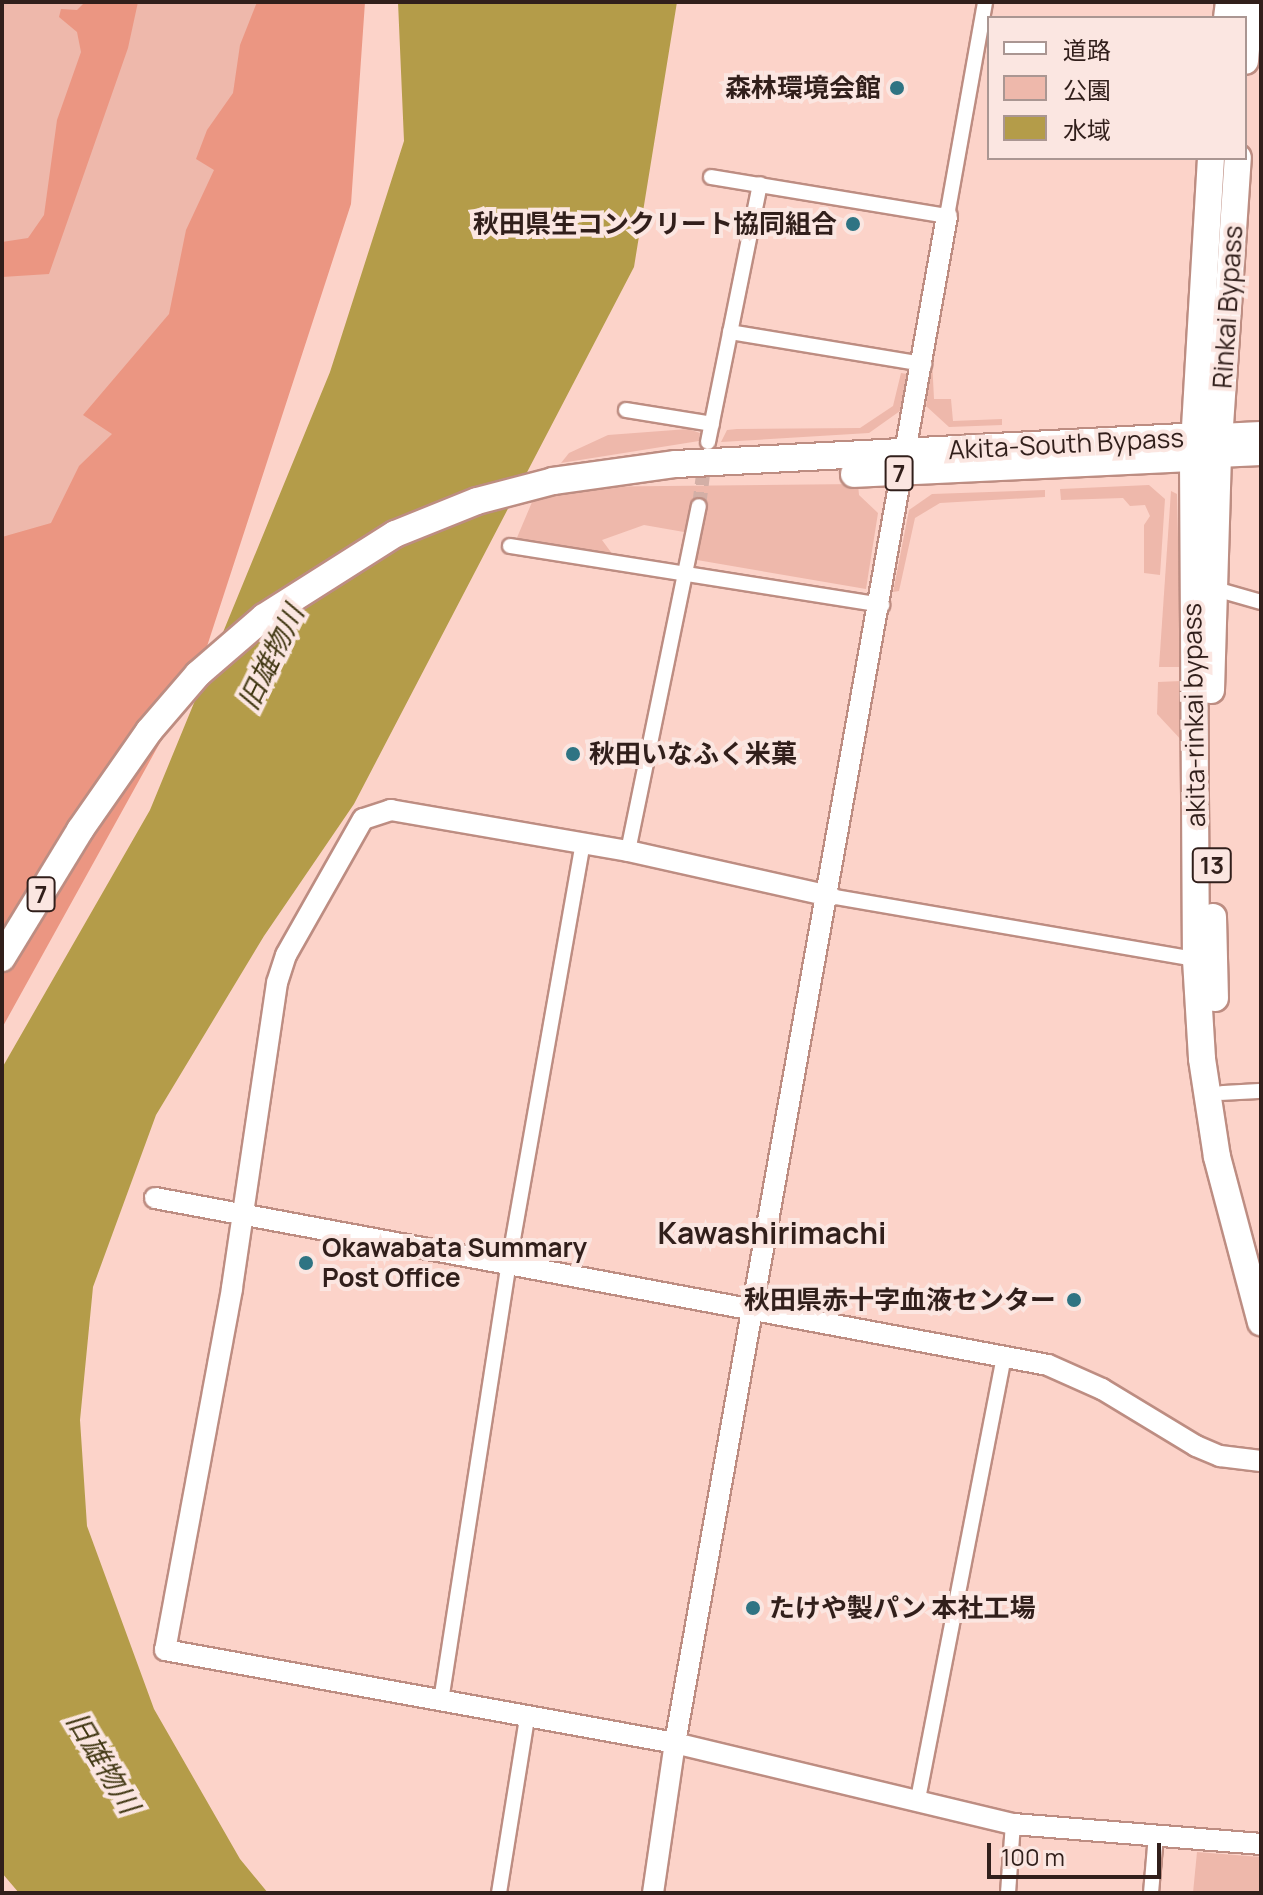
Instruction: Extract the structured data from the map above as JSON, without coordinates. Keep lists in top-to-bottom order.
{
  "streets": {
    "highway": [
      "Rinkai Bypass",
      "Akita-South Bypass",
      "7",
      "akita-rinkai bypass",
      "13"
    ]
  },
  "crossings": [
    ["Rinkai Bypass", "Akita-South Bypass"],
    ["Rinkai Bypass", "akita-rinkai bypass"],
    ["Akita-South Bypass", "akita-rinkai bypass"]
  ],
  "districts": ["Kawashirimachi"],
  "water": ["旧雄物川"],
  "places": [
    "森林環境会館",
    "秋田県生コンクリート協同組合",
    "秋田いなふく米菓",
    "Okawabata Summary Post Office",
    "秋田県赤十字血液センター",
    "たけや製パン 本社工場"
  ],
  "legend": ["道路", "公園", "水域"],
  "scale_bar": "100 m"
}
